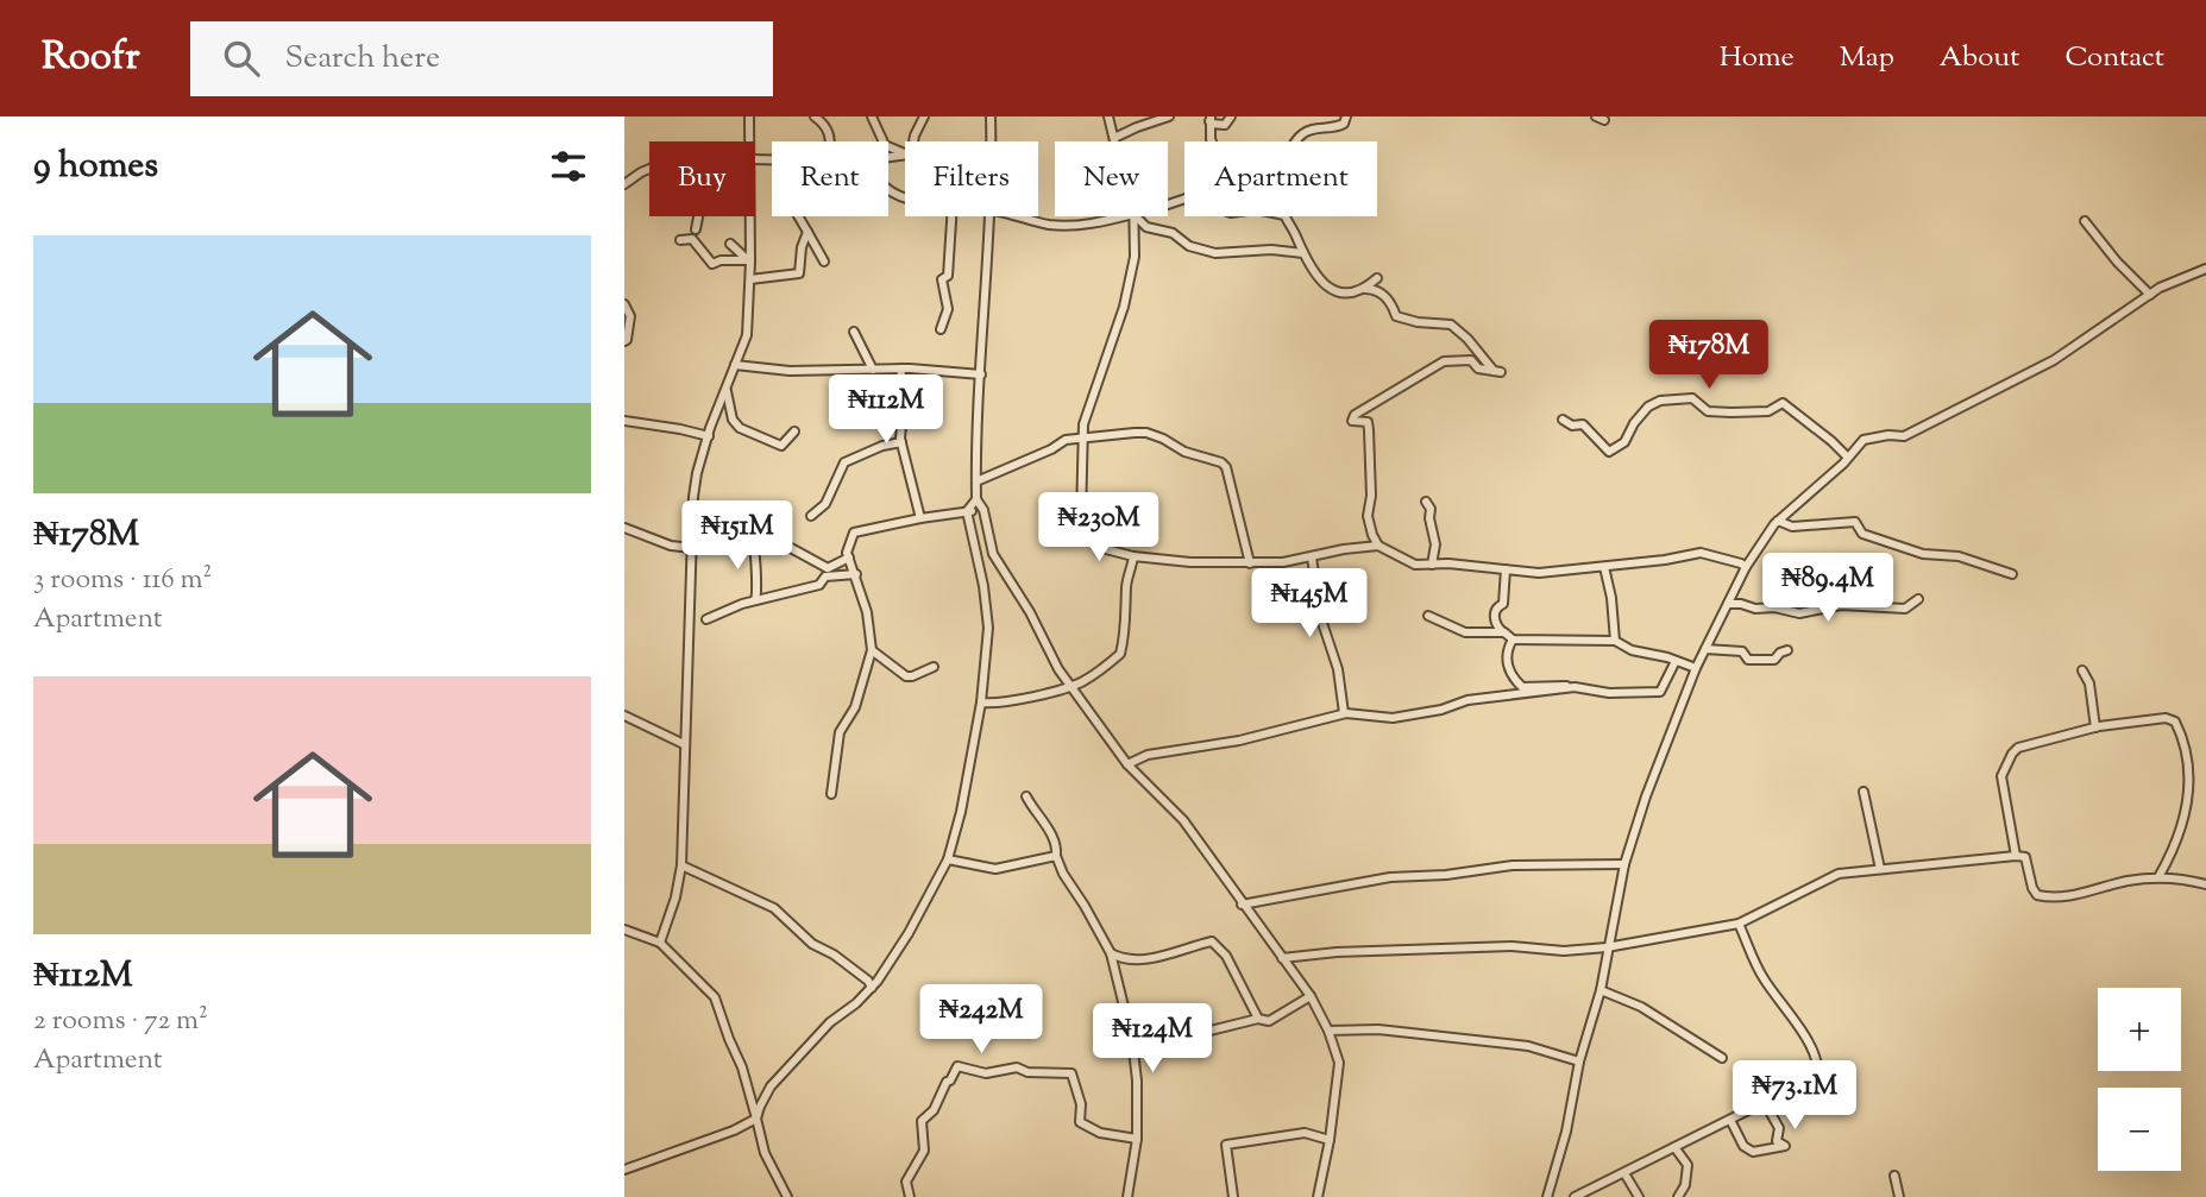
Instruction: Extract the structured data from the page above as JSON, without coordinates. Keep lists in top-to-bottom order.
{
  "page": {
    "header": "Roofr",
    "search": "Search here",
    "nav": [
      "Home",
      "Map",
      "About",
      "Contact"
    ],
    "heading": "9 homes",
    "chip": [
      "Buy",
      "Rent",
      "Filters",
      "New",
      "Apartment"
    ],
    "list": [
      {
        "name": "₦178M",
        "note": "3 rooms · 116 m² · Apartment"
      },
      {
        "name": "₦112M",
        "note": "2 rooms · 72 m² · Apartment"
      }
    ],
    "price": [
      "₦178M",
      "₦112M",
      "₦230M",
      "₦151M",
      "₦89.4M",
      "₦145M",
      "₦242M",
      "₦124M",
      "₦73.1M"
    ],
    "map_buttons": ["+", "−"]
  }
}
